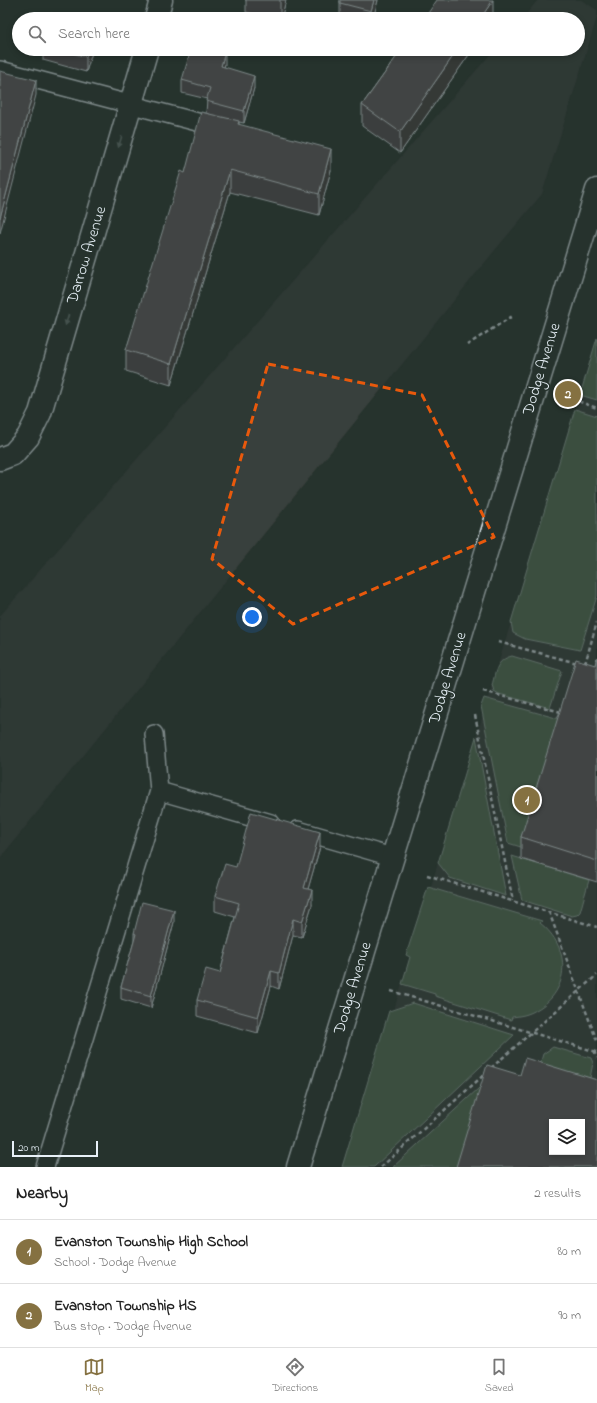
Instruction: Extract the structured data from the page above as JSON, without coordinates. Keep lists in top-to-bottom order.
{
  "streets": {
    "main road": ["Darrow Avenue", "Dodge Avenue"]
  },
  "one_way": ["Darrow Avenue"],
  "scale_bar": "20 m",
  "page": {
    "search": "Search here",
    "pins": ["2", "1"],
    "scale": "20 m",
    "heading": ["Nearby", "2 results"],
    "list": [
      {
        "mark": "1",
        "name": "Evanston Township High School",
        "note": "School · Dodge Avenue",
        "value": "80 m"
      },
      {
        "mark": "2",
        "name": "Evanston Township HS",
        "note": "Bus stop · Dodge Avenue",
        "value": "90 m"
      }
    ],
    "nav": ["Map", "Directions", "Saved"]
  }
}
